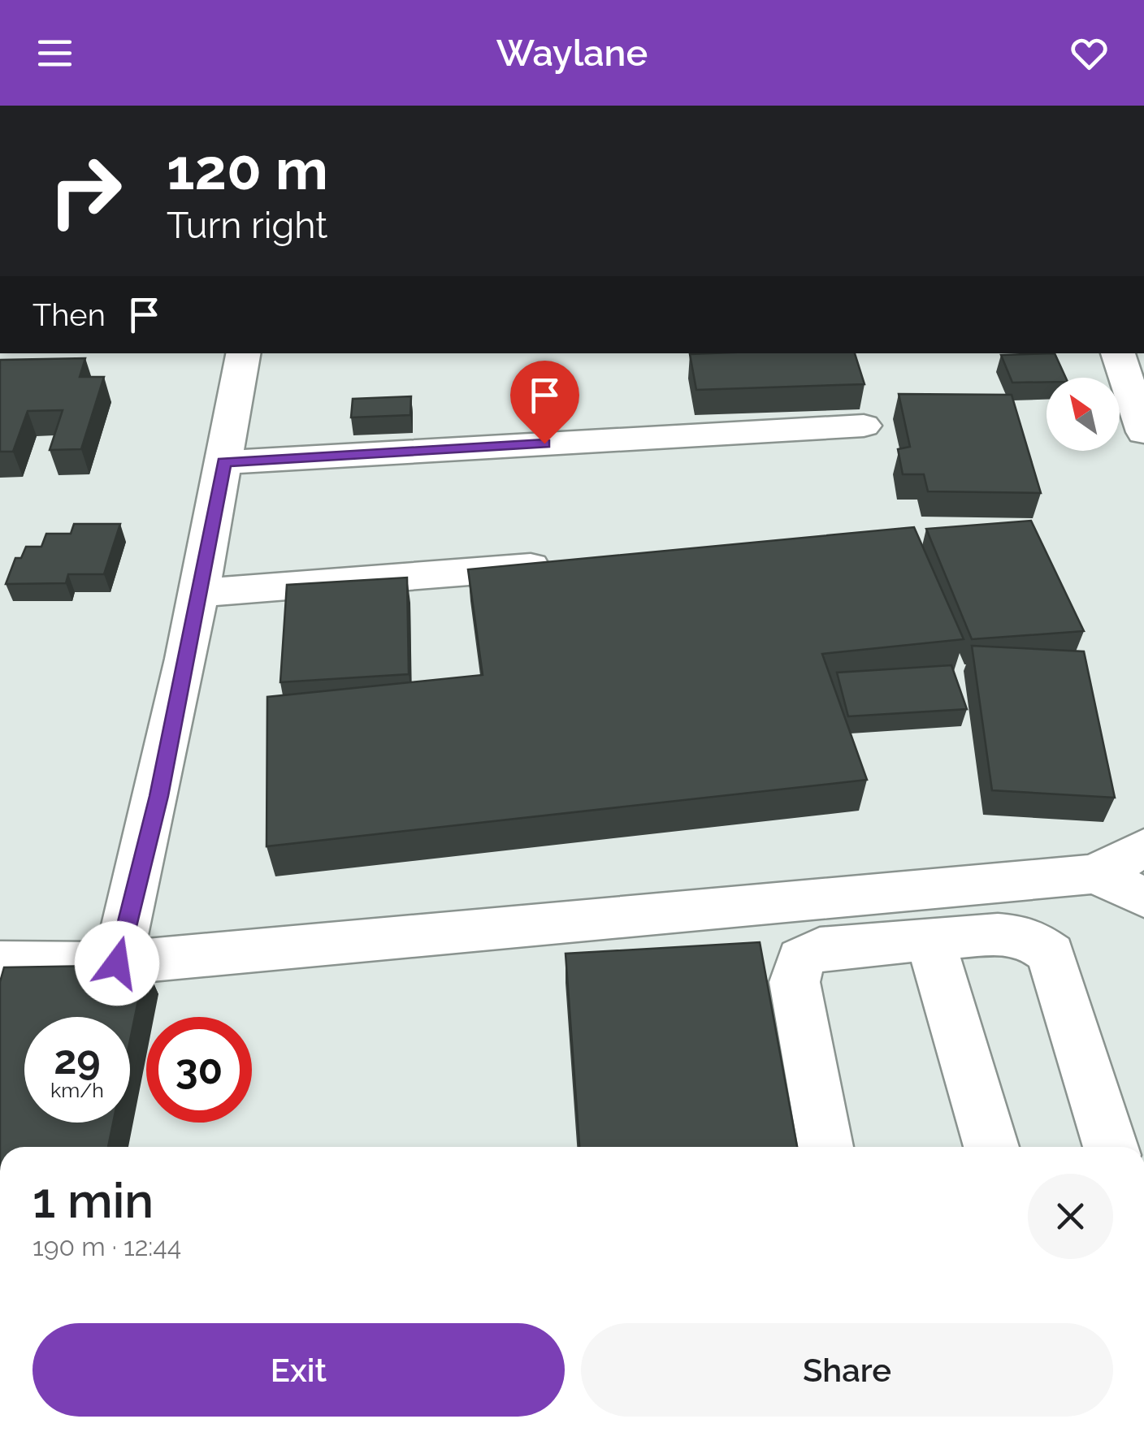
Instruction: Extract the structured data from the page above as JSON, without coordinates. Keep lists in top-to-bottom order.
{
  "north": "top left",
  "page": {
    "header": "Waylane",
    "turn": ["120 m", "Turn right"],
    "then": "Then",
    "speed": "29 km/h",
    "limit": "30",
    "heading": ["1 min", "190 m · 12:44"],
    "buttons": ["Exit", "Share"]
  }
}
